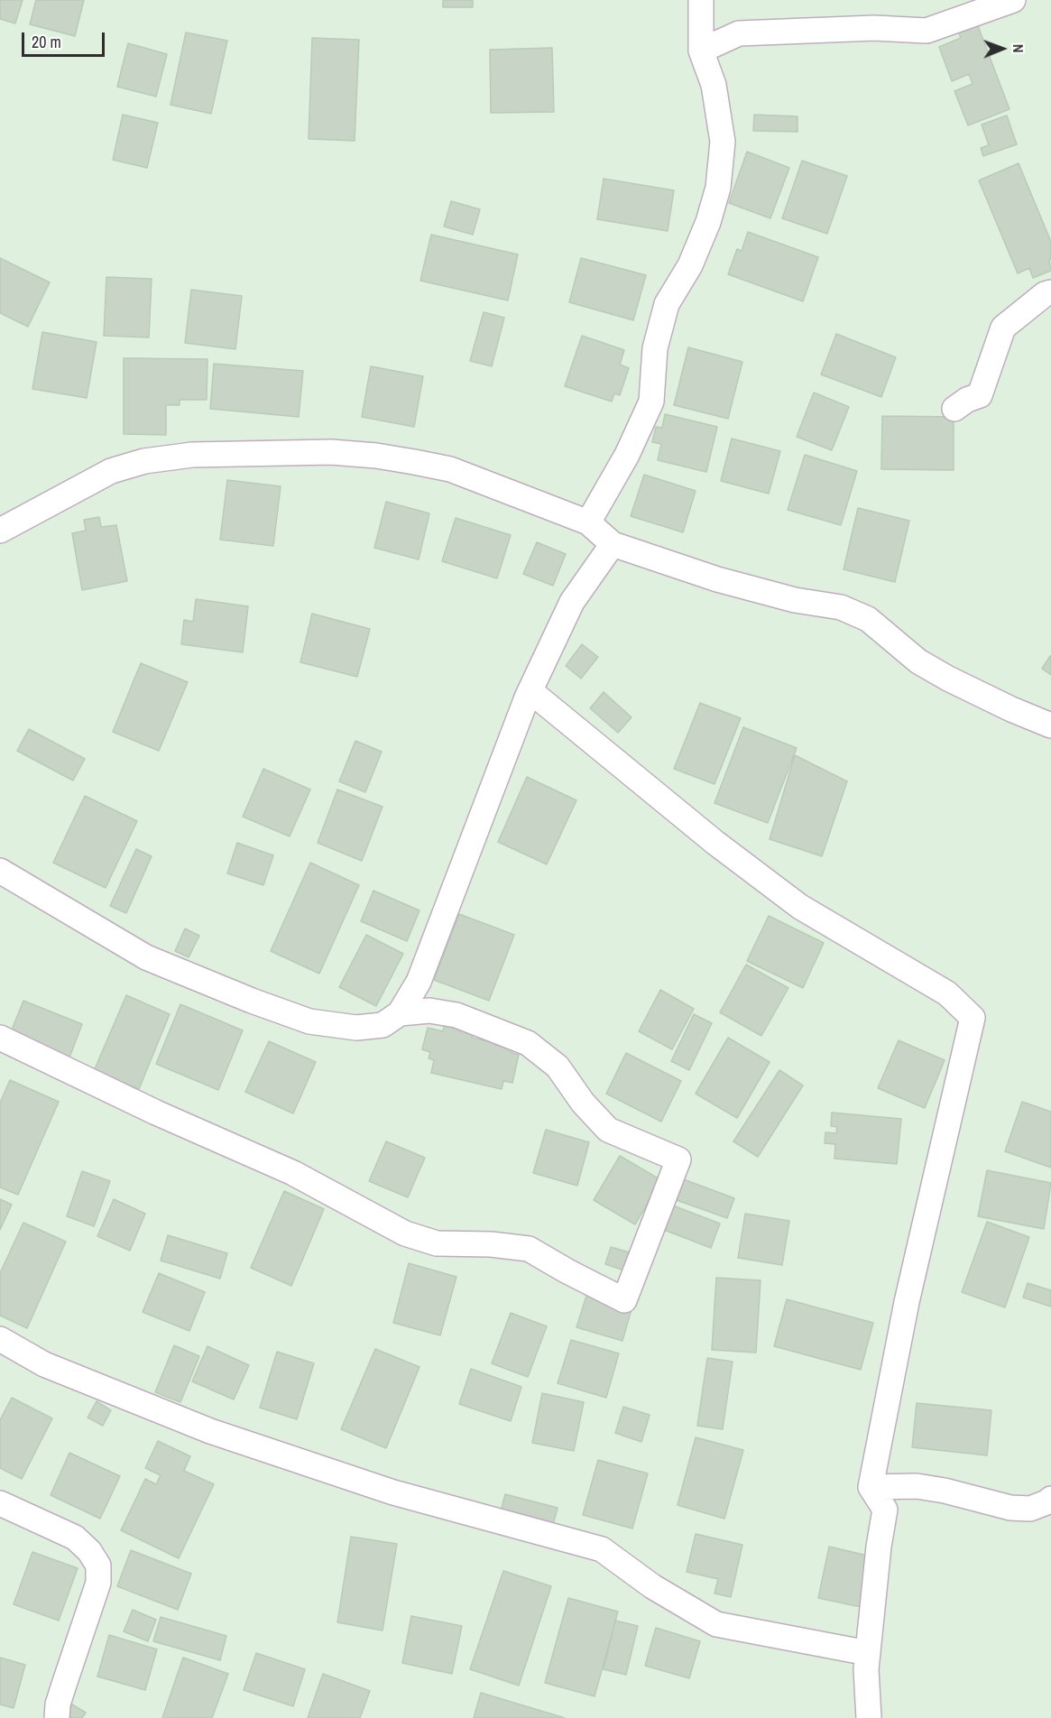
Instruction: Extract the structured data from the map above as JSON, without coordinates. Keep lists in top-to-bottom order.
{
  "scale_bar": "20 m",
  "north": "right"
}
